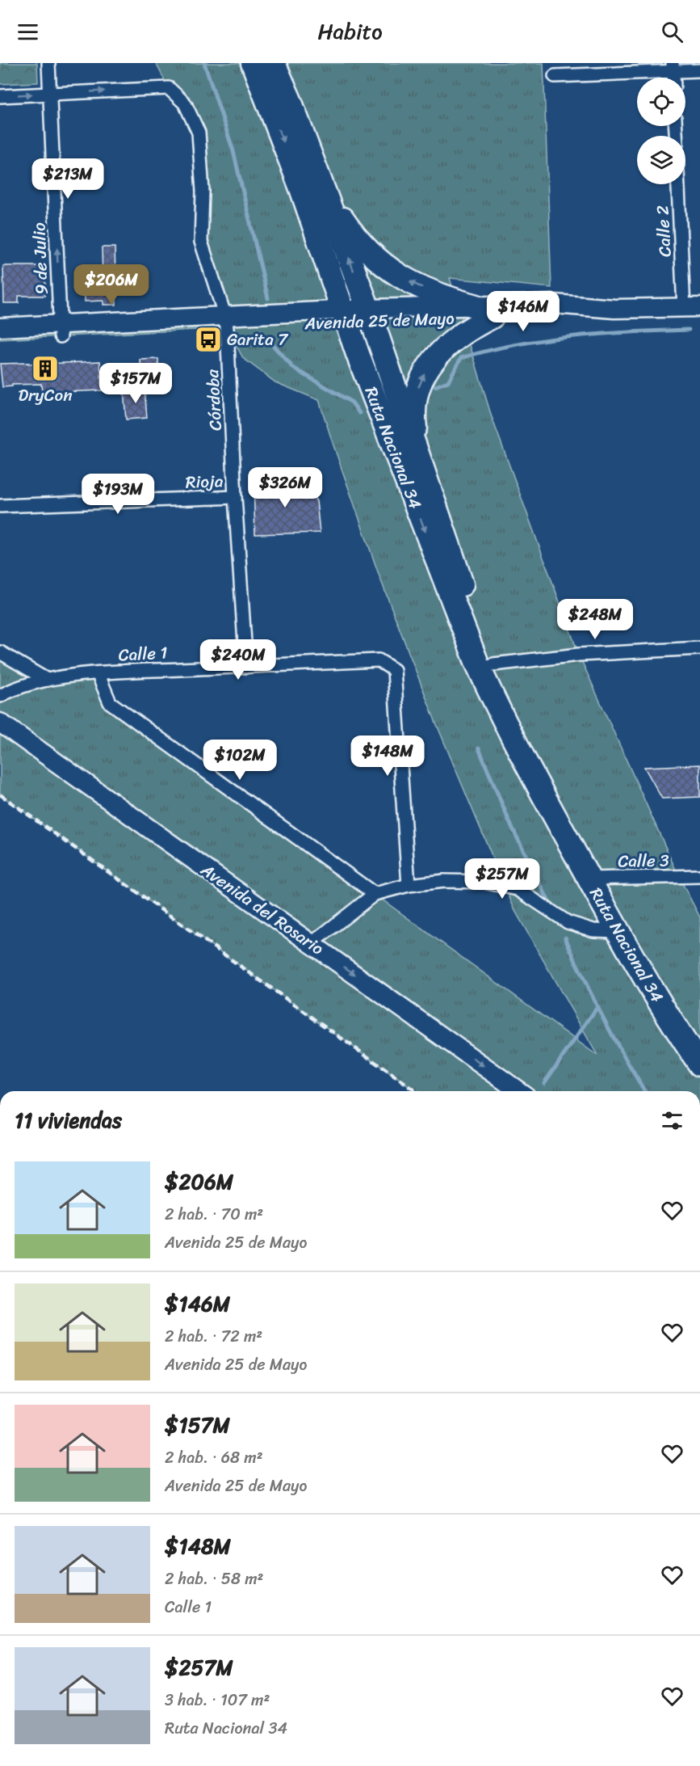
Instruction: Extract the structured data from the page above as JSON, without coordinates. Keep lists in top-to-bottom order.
{
  "streets": {
    "highway": ["Ruta Nacional 34"],
    "main road": ["Avenida 25 de Mayo", "Avenida del Rosario"],
    "street": [
      "Calle 2",
      "9 de Julio",
      "Córdoba",
      "Rioja",
      "Calle 1",
      "Calle 3"
    ]
  },
  "crossings": [
    ["Calle 2", "Avenida 25 de Mayo"],
    ["9 de Julio", "Avenida 25 de Mayo"],
    ["9 de Julio", "Córdoba"],
    ["Avenida 25 de Mayo", "Córdoba"],
    ["Avenida 25 de Mayo", "Ruta Nacional 34"],
    ["Córdoba", "Rioja"],
    ["Córdoba", "Calle 1"],
    ["Ruta Nacional 34", "Calle 3"]
  ],
  "one_way": ["9 de Julio", "Avenida del Rosario"],
  "places": {
    "bus stop": ["Garita 7"],
    "building": ["DryCon"]
  },
  "page": {
    "header": "Habito",
    "price": [
      "$213M",
      "$206M",
      "$146M",
      "$157M",
      "$326M",
      "$193M",
      "$248M",
      "$240M",
      "$148M",
      "$102M",
      "$257M"
    ],
    "heading": "11 viviendas",
    "list": [
      {
        "name": "$206M",
        "note": "2 hab. · 70 m² · Avenida 25 de Mayo"
      },
      {
        "name": "$146M",
        "note": "2 hab. · 72 m² · Avenida 25 de Mayo"
      },
      {
        "name": "$157M",
        "note": "2 hab. · 68 m² · Avenida 25 de Mayo"
      },
      {
        "name": "$148M",
        "note": "2 hab. · 58 m² · Calle 1"
      },
      {
        "name": "$257M",
        "note": "3 hab. · 107 m² · Ruta Nacional 34"
      }
    ]
  }
}
